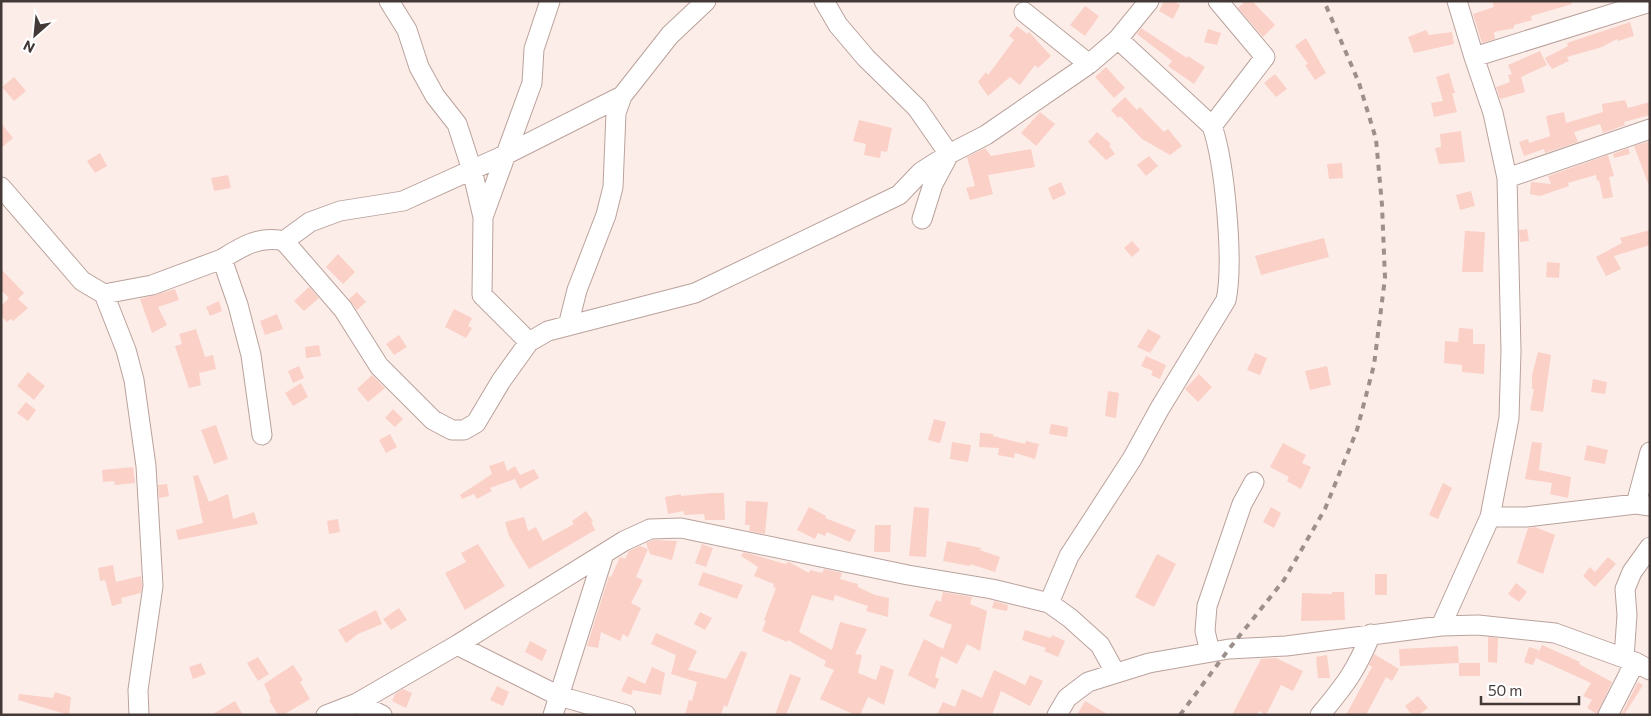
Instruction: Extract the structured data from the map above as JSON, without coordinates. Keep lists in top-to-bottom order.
{
  "scale_bar": "50 m",
  "north": "bottom left"
}
